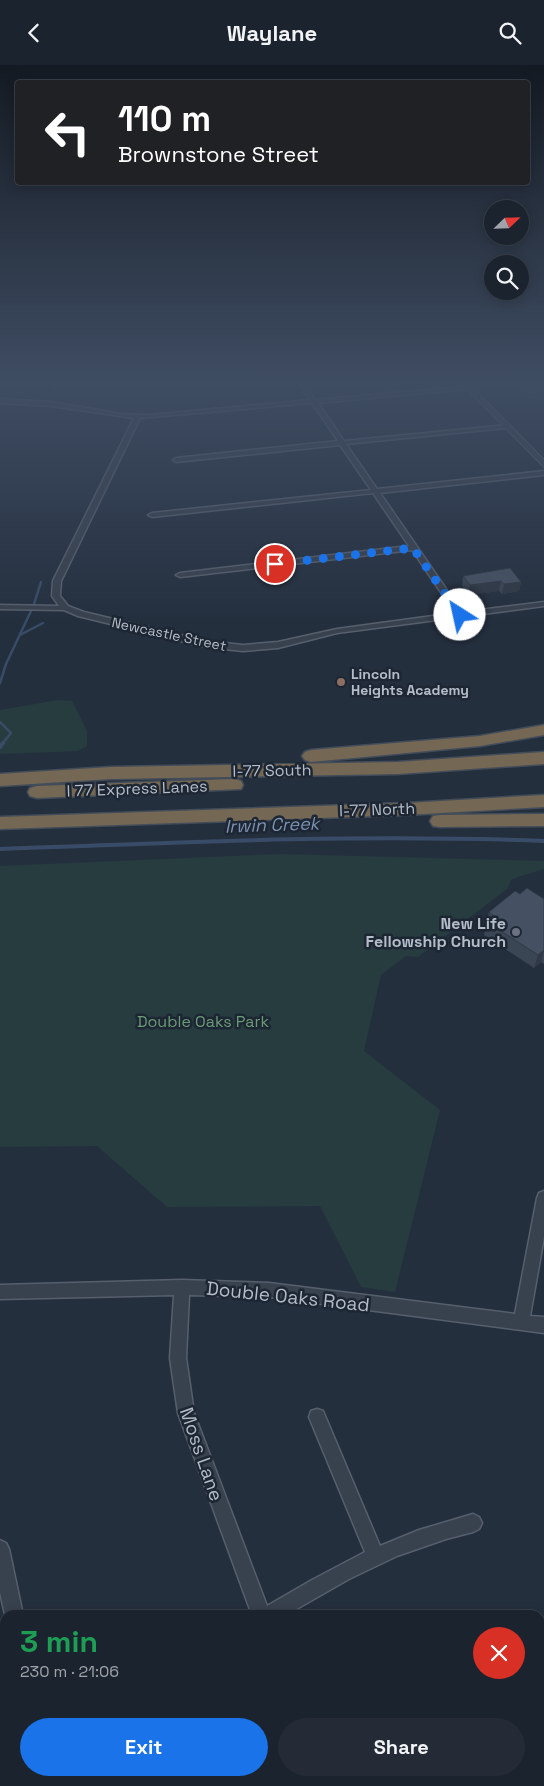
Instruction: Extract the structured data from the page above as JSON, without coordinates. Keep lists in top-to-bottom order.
{
  "streets": {
    "highway": ["I-77 South", "I 77 Express Lanes", "I-77 North"],
    "street": ["Newcastle Street", "Double Oaks Road", "Moss Lane"]
  },
  "crossings": [
    ["Double Oaks Road", "Moss Lane"]
  ],
  "water": ["Irwin Creek"],
  "parks": ["Double Oaks Park"],
  "places": ["Lincoln Heights Academy", "New Life Fellowship Church"],
  "north": "top right",
  "page": {
    "header": "Waylane",
    "turn": ["110 m", "Brownstone Street"],
    "heading": ["3 min", "230 m · 21:06"],
    "buttons": ["Exit", "Share"]
  }
}
